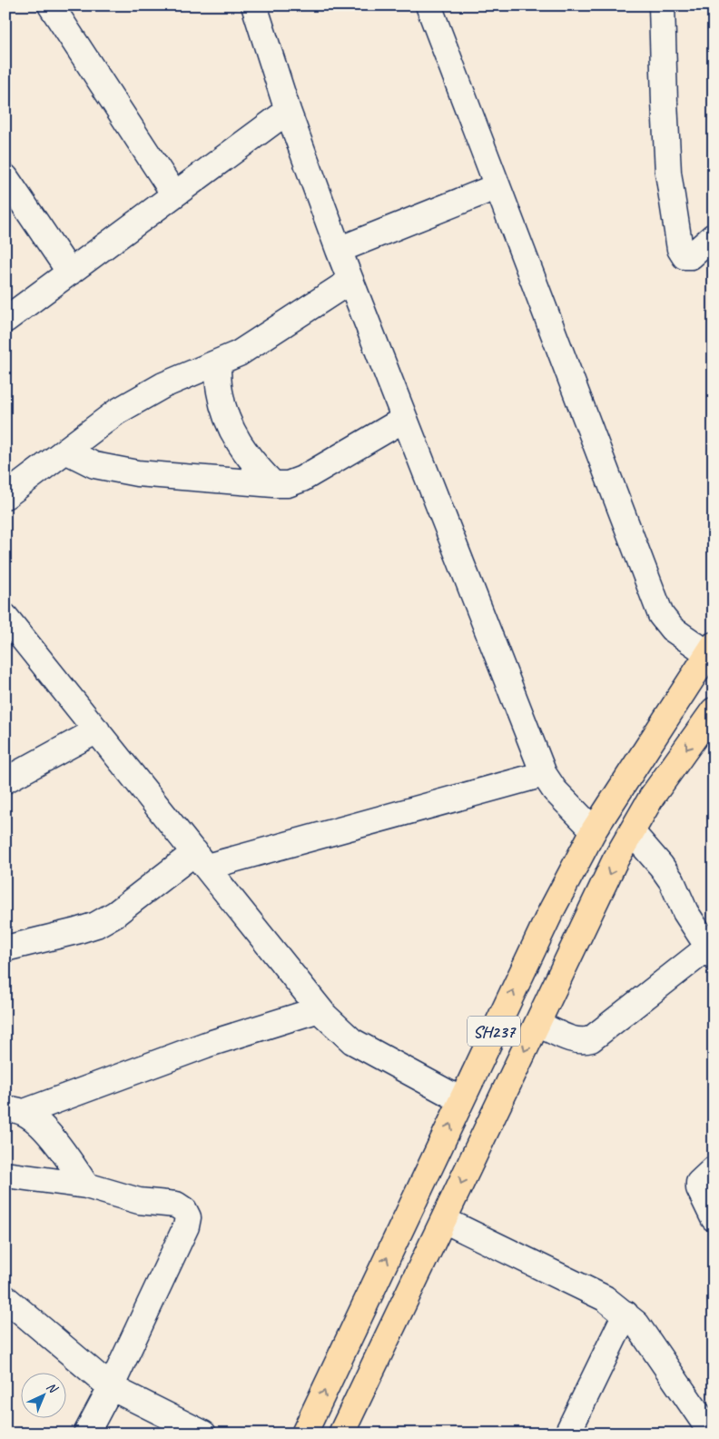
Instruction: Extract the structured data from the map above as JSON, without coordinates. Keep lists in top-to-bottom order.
{
  "streets": {
    "main road": ["SH237"]
  },
  "north": "top right"
}
